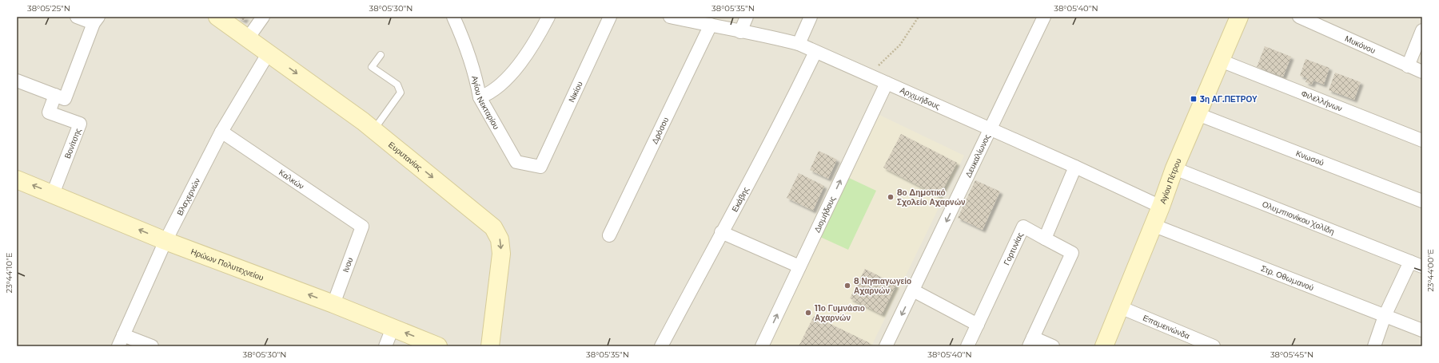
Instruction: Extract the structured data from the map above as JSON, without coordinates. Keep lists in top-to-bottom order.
{
  "streets": {
    "street": [
      "Μυκόνου",
      "Νικίου",
      "Αρχιμήδους",
      "Φιλελλήνων",
      "Αγίου Νεκταρίου",
      "Δρόσου",
      "Βονίτσης",
      "Ευρυτανίας",
      "Δευκαλίωνος",
      "Κνωσού",
      "Καλκών",
      "Αγίου Πέτρου",
      "Βλαχερνών",
      "Εκάβης",
      "Διομήδους",
      "Ολυμπιονίκου Χολίδη",
      "Γορτυνίας",
      "Ηρώων Πολυτεχνείου",
      "Ινου",
      "Στρ. Οθωμανού",
      "Επαμεινώνδα"
    ]
  },
  "crossings": [
    ["Νικίου", "Αγίου Νεκταρίου"],
    ["Αρχιμήδους", "Δρόσου"],
    ["Αρχιμήδους", "Δευκαλίωνος"],
    ["Αρχιμήδους", "Αγίου Πέτρου"],
    ["Αρχιμήδους", "Εκάβης"],
    ["Αρχιμήδους", "Διομήδους"],
    ["Φιλελλήνων", "Αγίου Πέτρου"],
    ["Βονίτσης", "Ηρώων Πολυτεχνείου"],
    ["Ευρυτανίας", "Βλαχερνών"],
    ["Κνωσού", "Αγίου Πέτρου"],
    ["Καλκών", "Βλαχερνών"],
    ["Καλκών", "Ινου"],
    ["Αγίου Πέτρου", "Ολυμπιονίκου Χολίδη"],
    ["Αγίου Πέτρου", "Στρ. Οθωμανού"],
    ["Αγίου Πέτρου", "Επαμεινώνδα"],
    ["Βλαχερνών", "Ηρώων Πολυτεχνείου"],
    ["Ηρώων Πολυτεχνείου", "Ινου"]
  ],
  "one_way": ["Ευρυτανίας", "Διομήδους", "Ηρώων Πολυτεχνείου"],
  "places": {
    "transit": ["3η ΑΓ.ΠΕΤΡΟΥ"],
    "other": ["8ο Δημοτικό Σχολείο Αχαρνών", "8 Νηπιαγωγείο Αχαρνών", "11ο Γυμνάσιο Αχαρνών"]
  },
  "coordinates": [
    "38°05'25\"N",
    "38°05'30\"N",
    "38°05'35\"N",
    "38°05'40\"N",
    "23°44'00\"E",
    "23°44'10\"E",
    "38°05'45\"N"
  ]
}
